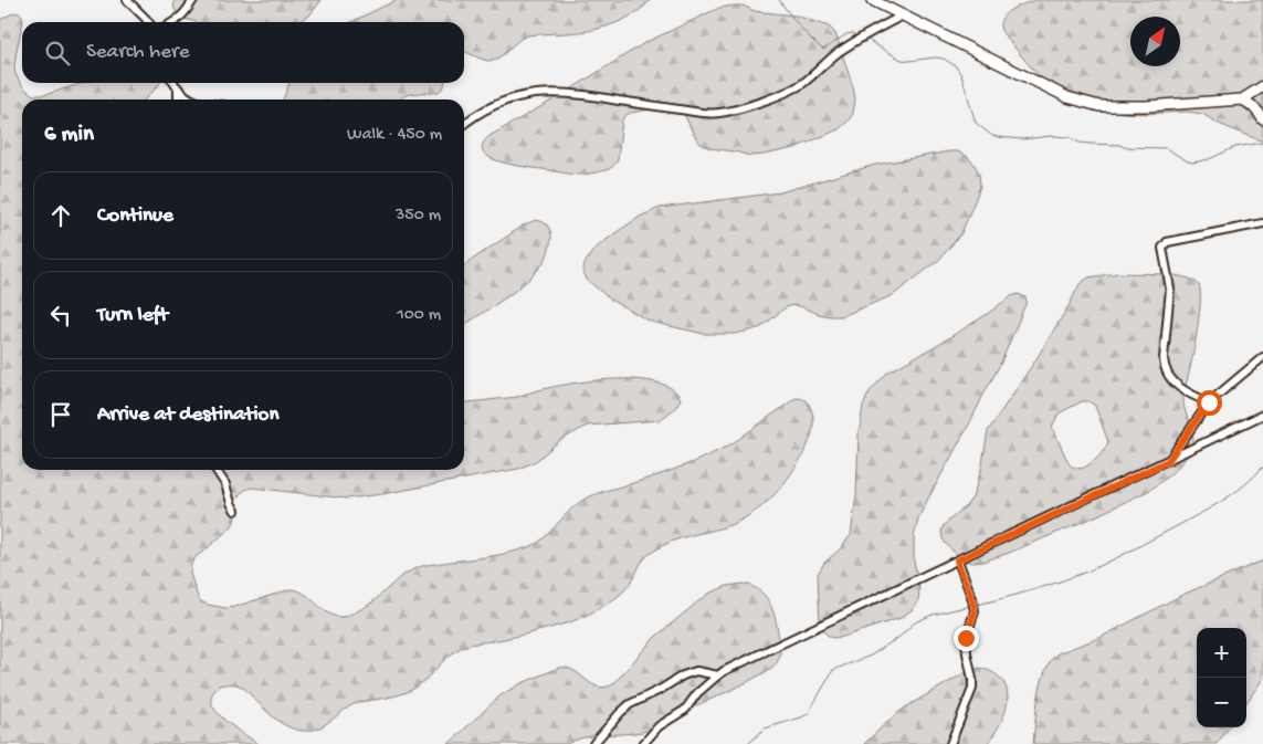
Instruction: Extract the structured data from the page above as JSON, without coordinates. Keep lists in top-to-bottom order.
{
  "north": "top right",
  "page": {
    "search": "Search here",
    "heading": ["6 min", "Walk · 450 m"],
    "list": [
      ["Continue", "350 m"],
      ["Turn left", "100 m"],
      "Arrive at destination"
    ],
    "map_buttons": ["+", "−"]
  }
}
